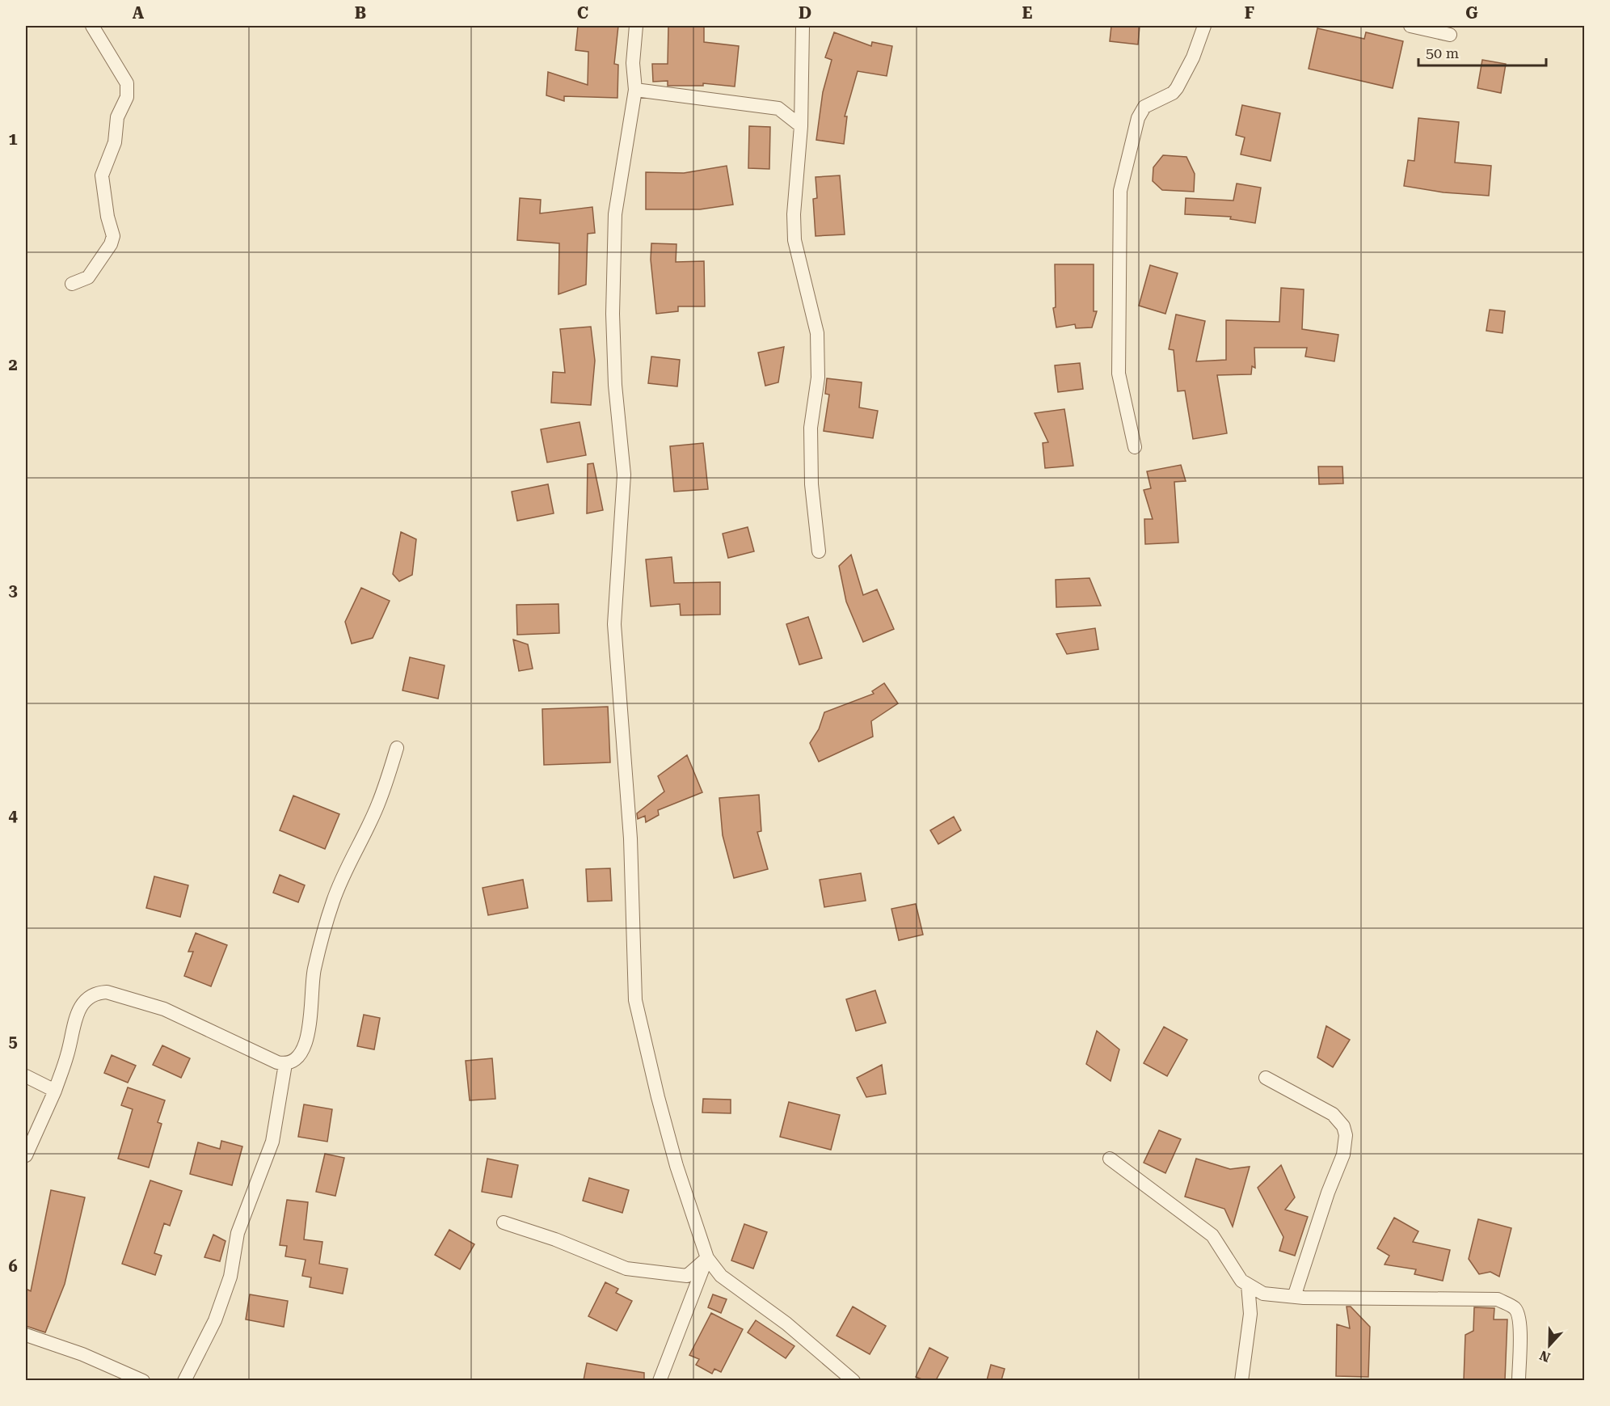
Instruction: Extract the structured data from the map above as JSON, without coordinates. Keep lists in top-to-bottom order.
{
  "scale_bar": "50 m",
  "north": "bottom",
  "grid": {
    "columns": [
      "A",
      "B",
      "C",
      "D",
      "E",
      "F",
      "G"
    ],
    "rows": [
      "1",
      "2",
      "3",
      "4",
      "5",
      "6"
    ]
  }
}
